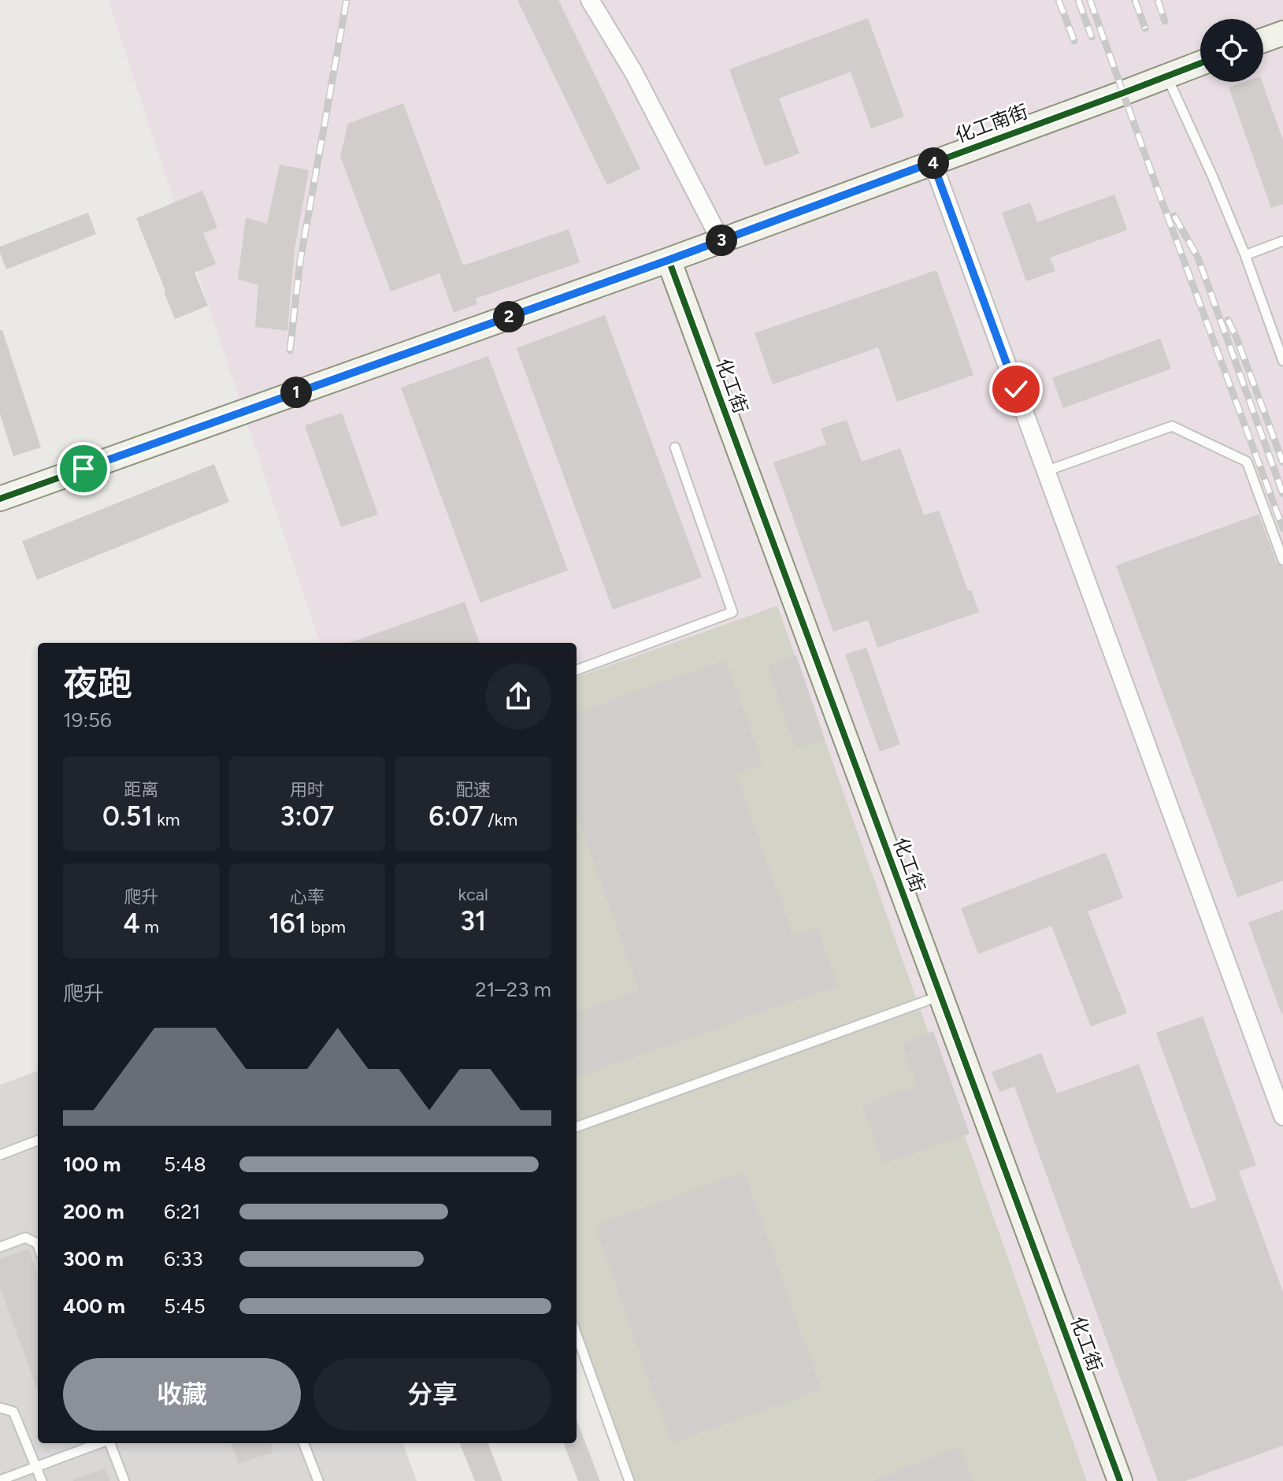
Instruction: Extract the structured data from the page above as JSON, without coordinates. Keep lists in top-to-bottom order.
{
  "streets": {
    "street": ["化工南街", "化工街"]
  },
  "crossings": [
    ["化工南街", "化工街"]
  ],
  "page": {
    "pins": [
      "4",
      "3",
      "2",
      "1"
    ],
    "heading": ["夜跑", "19:56"],
    "stats": [
      ["距离", "0.51 km"],
      ["用时", "3:07"],
      ["配速", "6:07 /km"],
      ["爬升", "4 m"],
      ["心率", "161 bpm"],
      ["kcal", "31"]
    ],
    "chart": ["爬升", "21–23 m"],
    "list": [
      {
        "name": "100 m",
        "note": "5:48"
      },
      {
        "name": "200 m",
        "note": "6:21"
      },
      {
        "name": "300 m",
        "note": "6:33"
      },
      {
        "name": "400 m",
        "note": "5:45"
      }
    ],
    "buttons": ["收藏", "分享"]
  }
}
